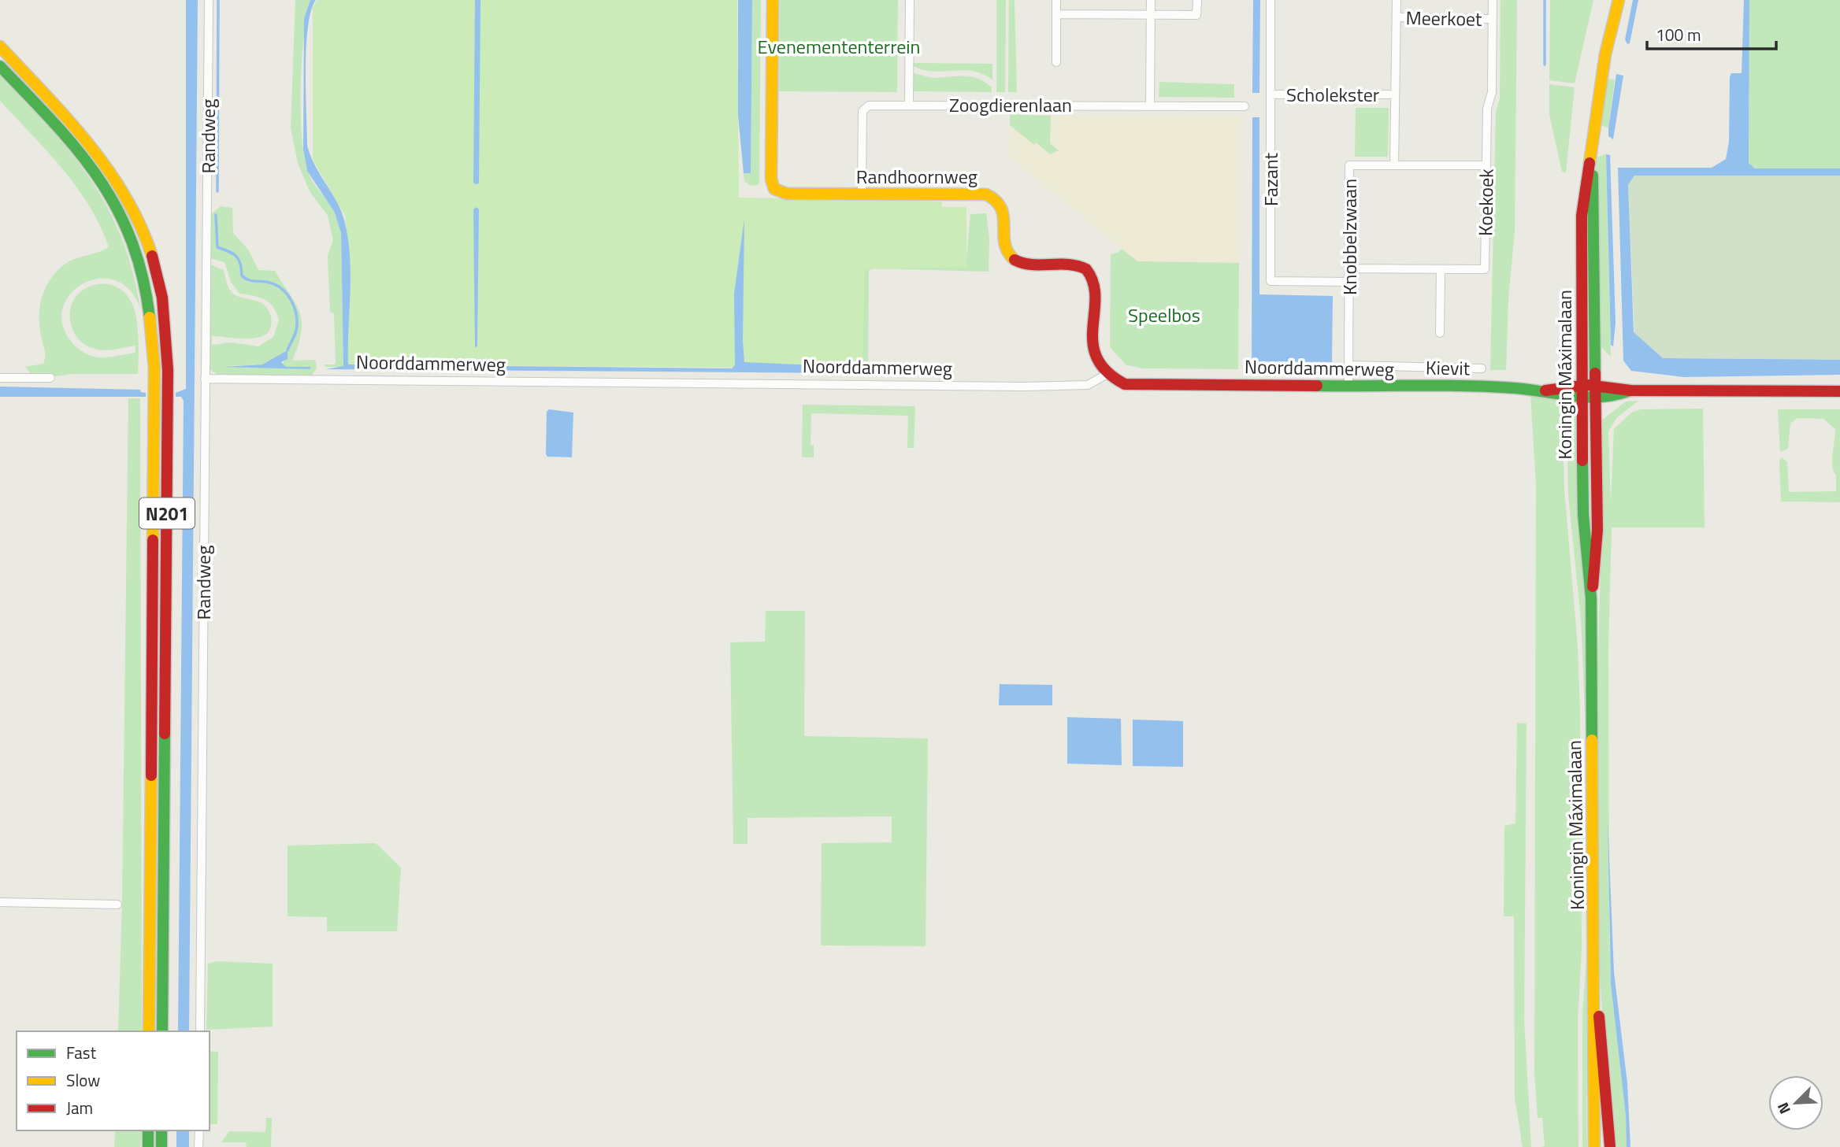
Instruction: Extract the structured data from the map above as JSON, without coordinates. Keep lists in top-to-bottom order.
{
  "streets": {
    "main road": [
      "Randhoornweg",
      "Noorddammerweg",
      "Koningin Máximalaan",
      "N201"
    ],
    "street": [
      "Meerkoet",
      "Scholekster",
      "Zoogdierenlaan",
      "Randweg",
      "Fazant",
      "Koekoek",
      "Knobbelzwaan",
      "Kievit"
    ]
  },
  "crossings": [
    ["Meerkoet", "Koekoek"],
    ["Scholekster", "Fazant"],
    ["Zoogdierenlaan", "Randhoornweg"],
    ["Randweg", "Noorddammerweg"],
    ["Randhoornweg", "Noorddammerweg"],
    ["Fazant", "Knobbelzwaan"],
    ["Koekoek", "Knobbelzwaan"],
    ["Knobbelzwaan", "Noorddammerweg"],
    ["Knobbelzwaan", "Kievit"],
    ["Noorddammerweg", "Koningin Máximalaan"]
  ],
  "parks": ["Evenemententerrein", "Speelbos"],
  "legend": ["Fast", "Slow", "Jam"],
  "scale_bar": "100 m",
  "north": "bottom left"
}
